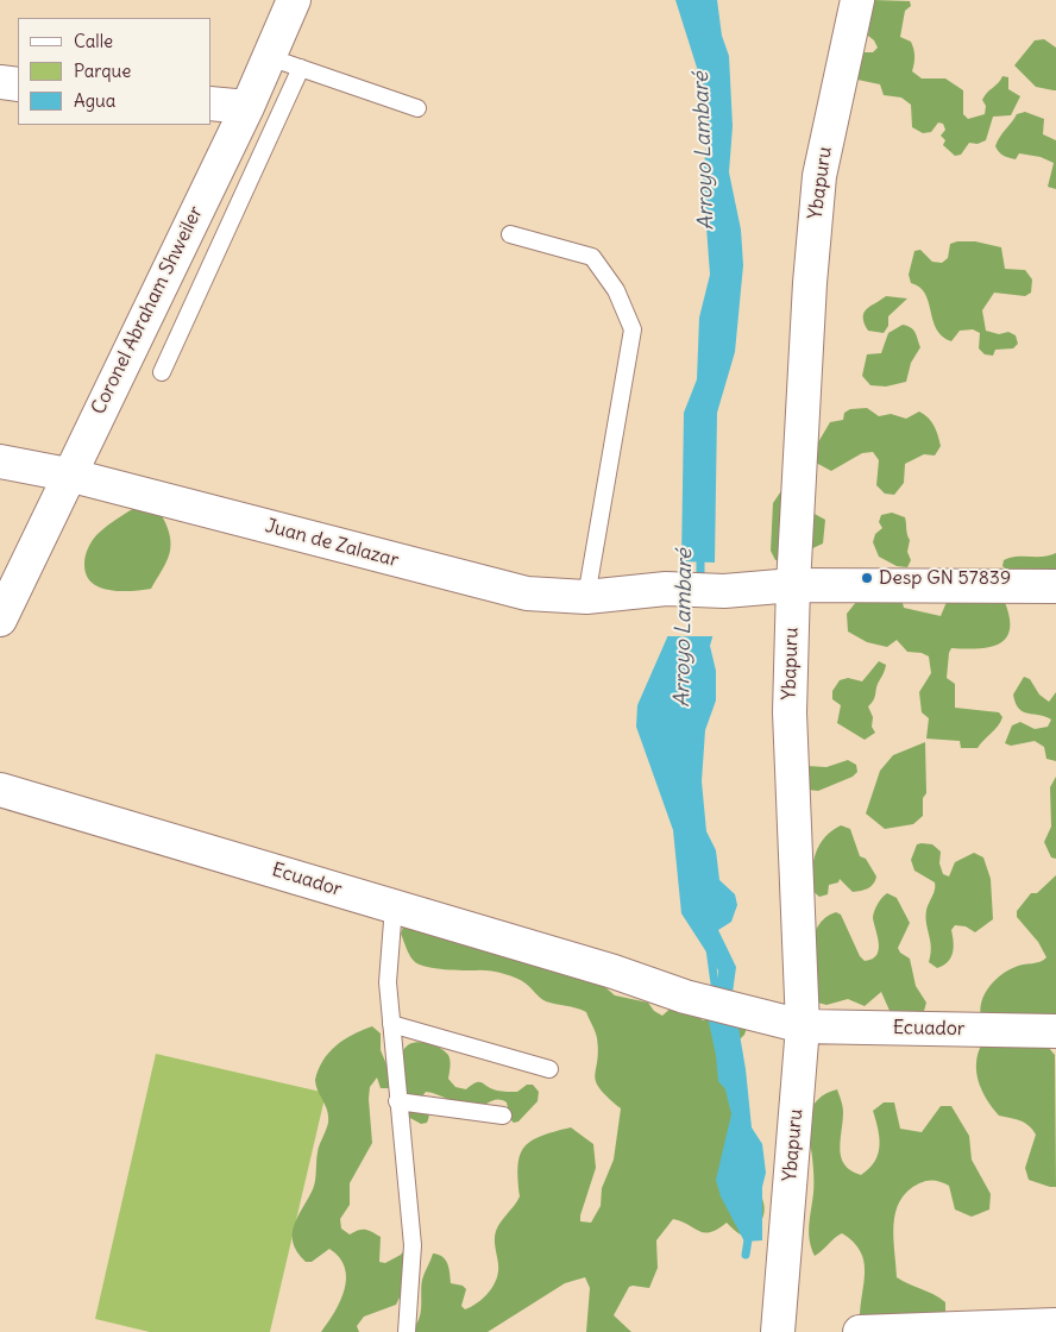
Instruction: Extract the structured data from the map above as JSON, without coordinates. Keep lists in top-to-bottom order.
{
  "streets": {
    "street": [
      "Ybapuru",
      "Coronel Abraham Shweiler",
      "Juan de Zalazar",
      "Ecuador"
    ]
  },
  "crossings": [
    ["Ybapuru", "Juan de Zalazar"],
    ["Ybapuru", "Ecuador"],
    ["Coronel Abraham Shweiler", "Juan de Zalazar"]
  ],
  "water": ["Arroyo Lambaré"],
  "places": ["Desp GN 57839"],
  "legend": ["Calle", "Parque", "Agua"]
}
